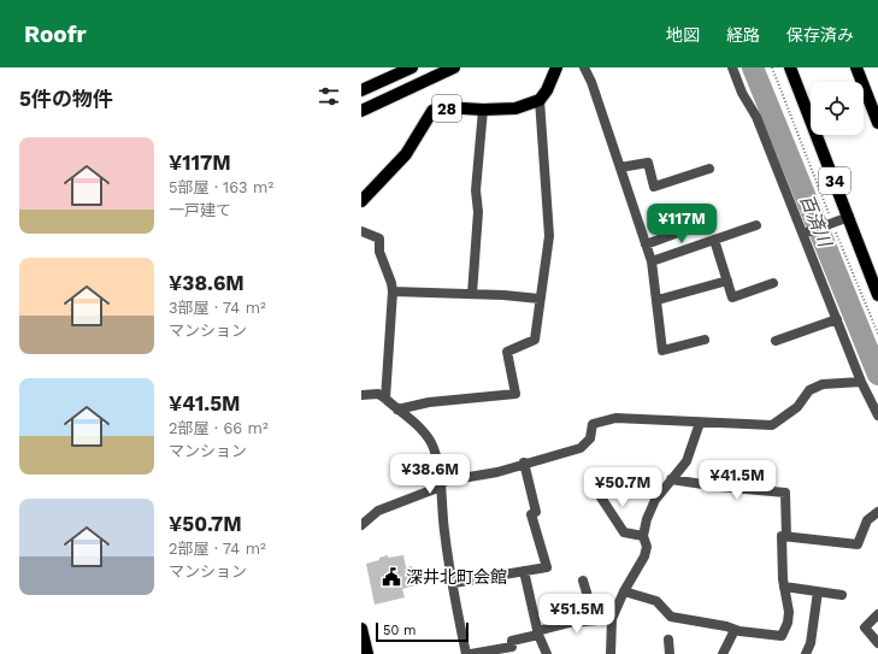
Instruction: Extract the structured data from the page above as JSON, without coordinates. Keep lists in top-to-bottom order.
{
  "streets": {
    "main road": ["28", "34"]
  },
  "water": ["百済川"],
  "places": {
    "public building": ["深井北町会館"]
  },
  "scale_bar": "50 m",
  "page": {
    "header": "Roofr",
    "nav": ["地図", "経路", "保存済み"],
    "heading": "5件の物件",
    "list": [
      {
        "name": "¥117M",
        "note": "5部屋 · 163 m² · 一戸建て"
      },
      {
        "name": "¥38.6M",
        "note": "3部屋 · 74 m² · マンション"
      },
      {
        "name": "¥41.5M",
        "note": "2部屋 · 66 m² · マンション"
      },
      {
        "name": "¥50.7M",
        "note": "2部屋 · 74 m² · マンション"
      }
    ],
    "price": [
      "¥117M",
      "¥38.6M",
      "¥41.5M",
      "¥50.7M",
      "¥51.5M"
    ],
    "scale": "50 m"
  }
}
